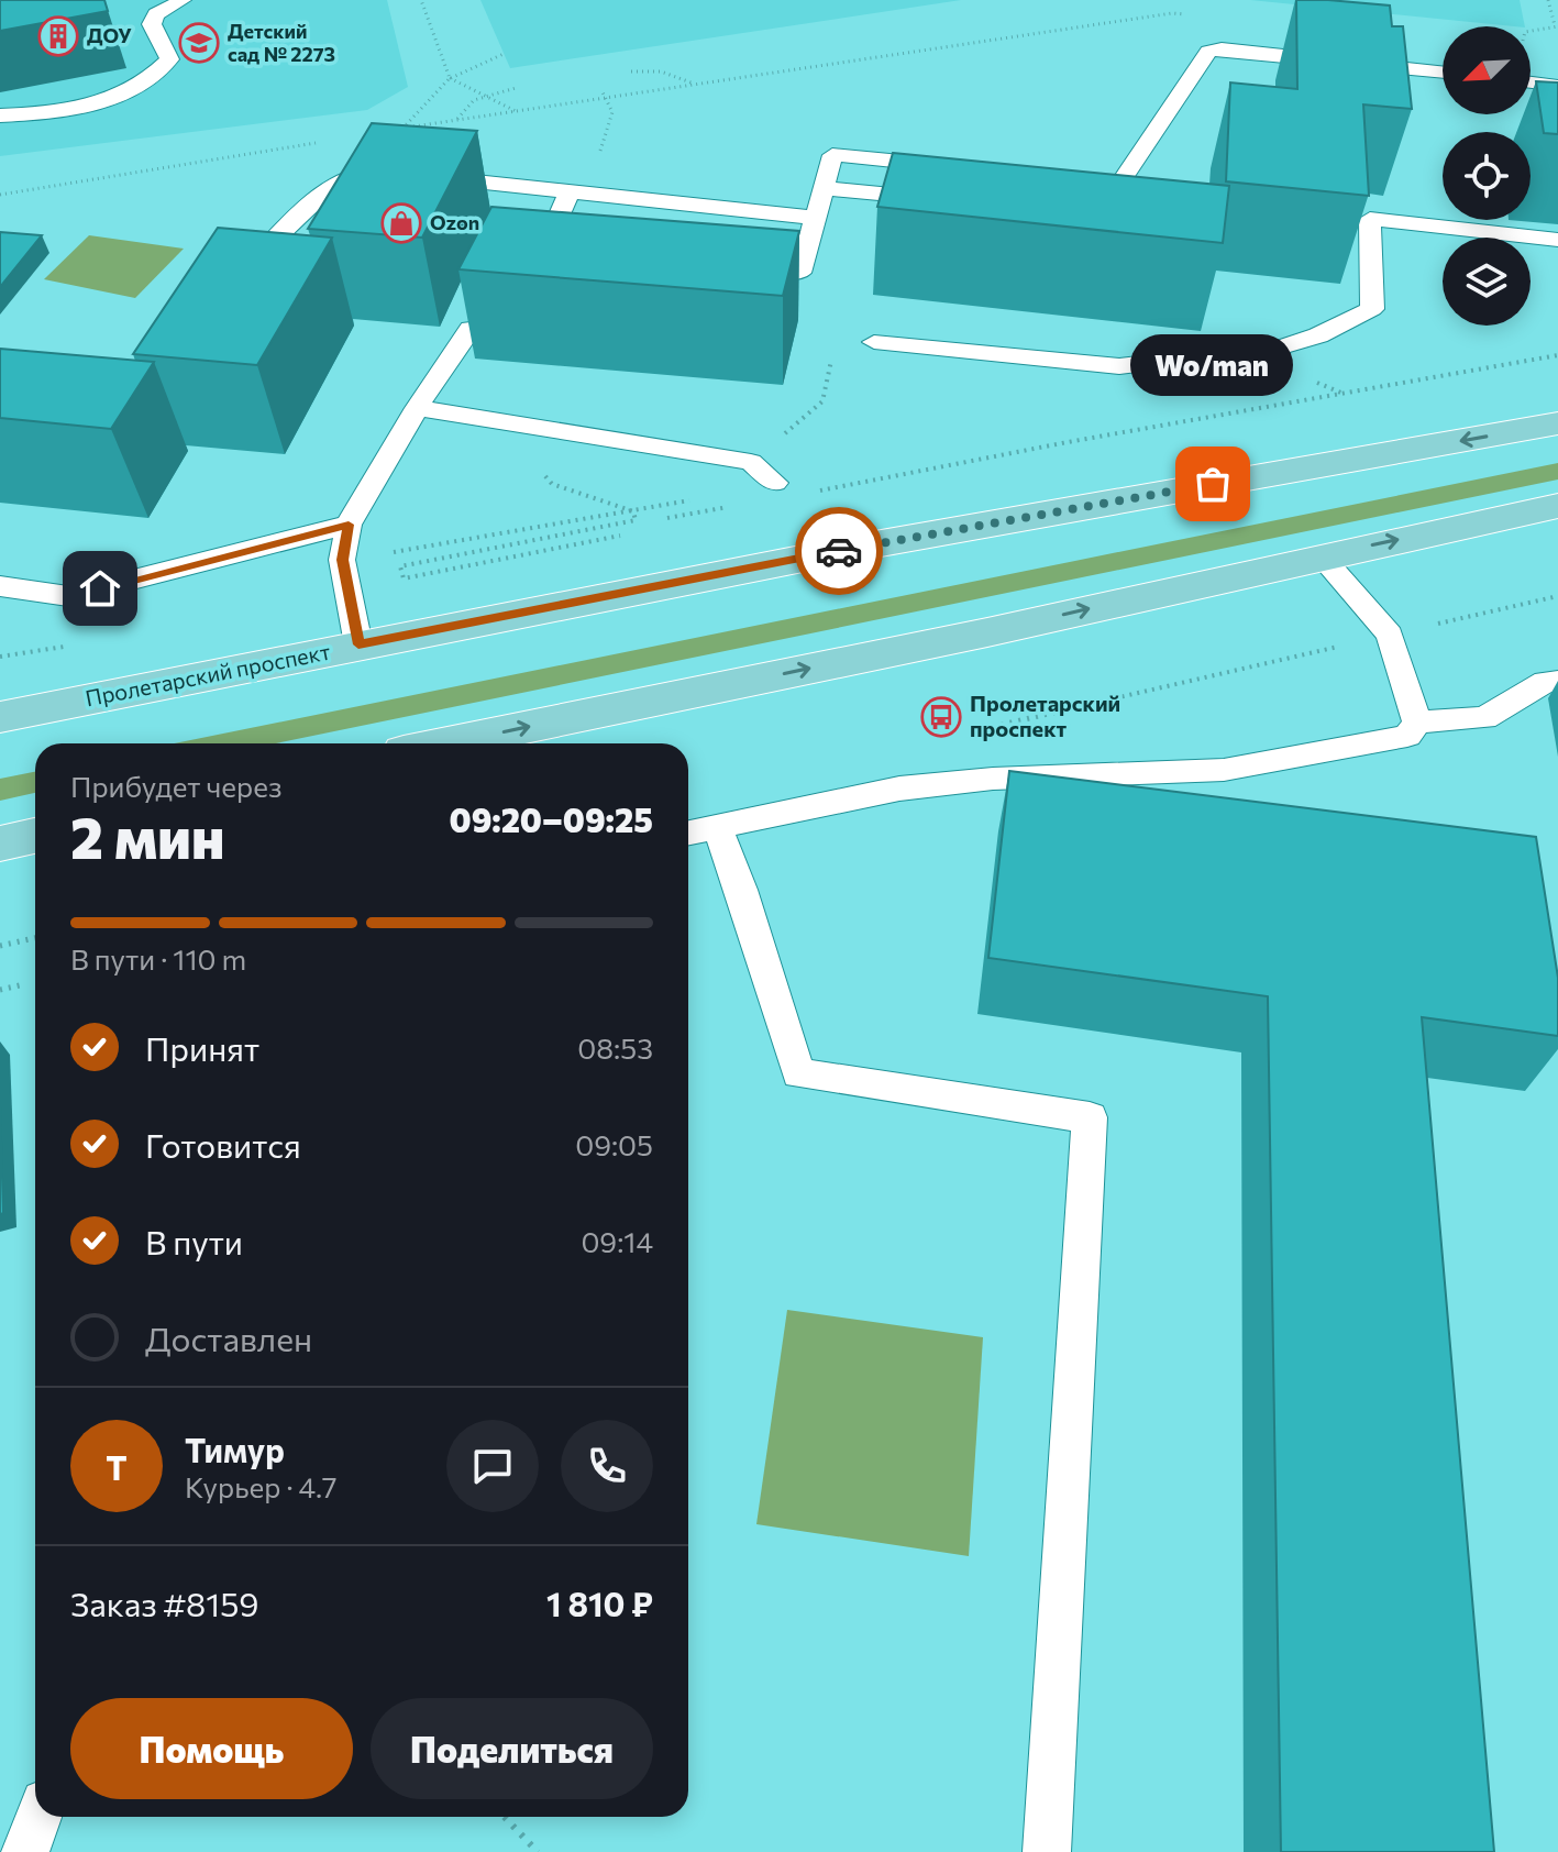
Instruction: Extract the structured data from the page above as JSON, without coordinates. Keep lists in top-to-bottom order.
{
  "streets": {
    "main road": ["Пролетарский проспект"]
  },
  "places": {
    "building": ["ДОУ"],
    "school or university": ["Детский сад № 2273"],
    "shop": ["Ozon"],
    "other": ["Wo/man"],
    "bus stop": ["Пролетарский проспект"]
  },
  "north": "bottom left",
  "page": {
    "bubble": "Wo/man",
    "heading": ["2 мин", "Прибудет через", "09:20–09:25"],
    "panel": [
      "Тимур",
      "Курьер · 4.7",
      "Заказ #8159",
      "1 810 ₽"
    ],
    "bar": "В пути · 110 m",
    "list": [
      ["Принят", "08:53"],
      ["Готовится", "09:05"],
      ["В пути", "09:14"],
      "Доставлен"
    ],
    "round": "Т",
    "buttons": ["Помощь", "Поделиться"]
  }
}
